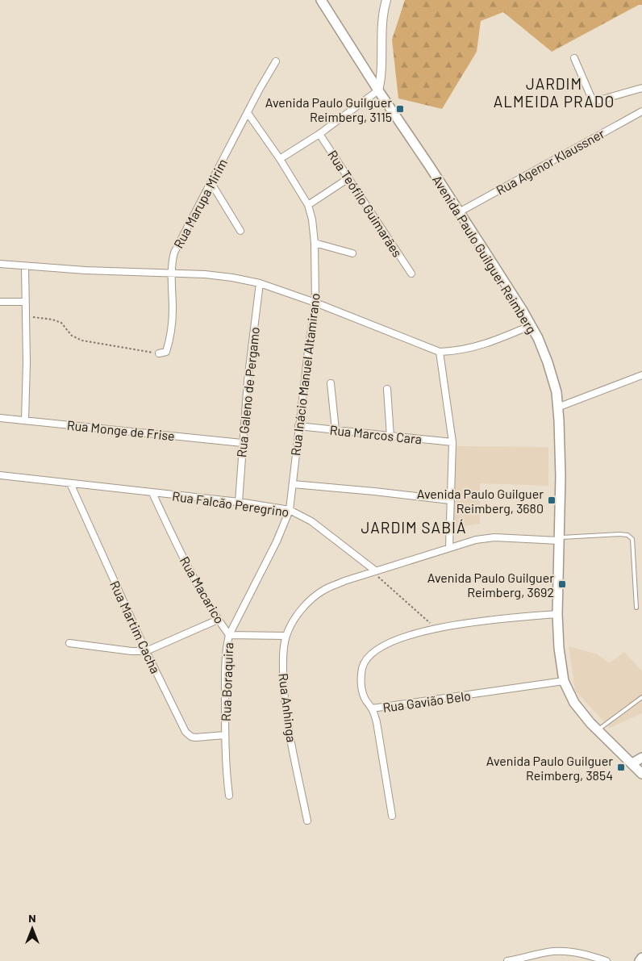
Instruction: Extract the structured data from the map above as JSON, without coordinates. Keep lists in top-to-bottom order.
{
  "streets": {
    "main road": ["Avenida Paulo Guilguer Reimberg"],
    "street": [
      "Rua Agenor Klaussner",
      "Rua Marupa Mirim",
      "Rua Teófilo Guimarães",
      "Rua Inácio Manuel Altamirano",
      "Rua Galeno de Pergamo",
      "Rua Monge de Frise",
      "Rua Marcos Cara",
      "Rua Falcão Peregrino",
      "Rua Macarico",
      "Rua Martim Cacha",
      "Rua Boraquira",
      "Rua Gavião Belo",
      "Rua Anhinga"
    ]
  },
  "crossings": [
    ["Rua Agenor Klaussner", "Avenida Paulo Guilguer Reimberg"],
    ["Rua Marupa Mirim", "Rua Inácio Manuel Altamirano"],
    ["Avenida Paulo Guilguer Reimberg", "Rua Gavião Belo"],
    ["Rua Inácio Manuel Altamirano", "Rua Marcos Cara"],
    ["Rua Inácio Manuel Altamirano", "Rua Falcão Peregrino"],
    ["Rua Inácio Manuel Altamirano", "Rua Boraquira"],
    ["Rua Galeno de Pergamo", "Rua Monge de Frise"],
    ["Rua Galeno de Pergamo", "Rua Falcão Peregrino"],
    ["Rua Falcão Peregrino", "Rua Macarico"],
    ["Rua Falcão Peregrino", "Rua Martim Cacha"],
    ["Rua Falcão Peregrino", "Rua Boraquira"],
    ["Rua Falcão Peregrino", "Rua Anhinga"],
    ["Rua Macarico", "Rua Boraquira"],
    ["Rua Macarico", "Rua Anhinga"],
    ["Rua Martim Cacha", "Rua Boraquira"]
  ],
  "districts": ["JARDIM ALMEIDA PRADO", "JARDIM SABIÁ"],
  "places": {
    "transit": [
      "Avenida Paulo Guilguer Reimberg, 3115",
      "Avenida Paulo Guilguer Reimberg, 3680",
      "Avenida Paulo Guilguer Reimberg, 3692",
      "Avenida Paulo Guilguer Reimberg, 3854"
    ]
  },
  "north": "top"
}
